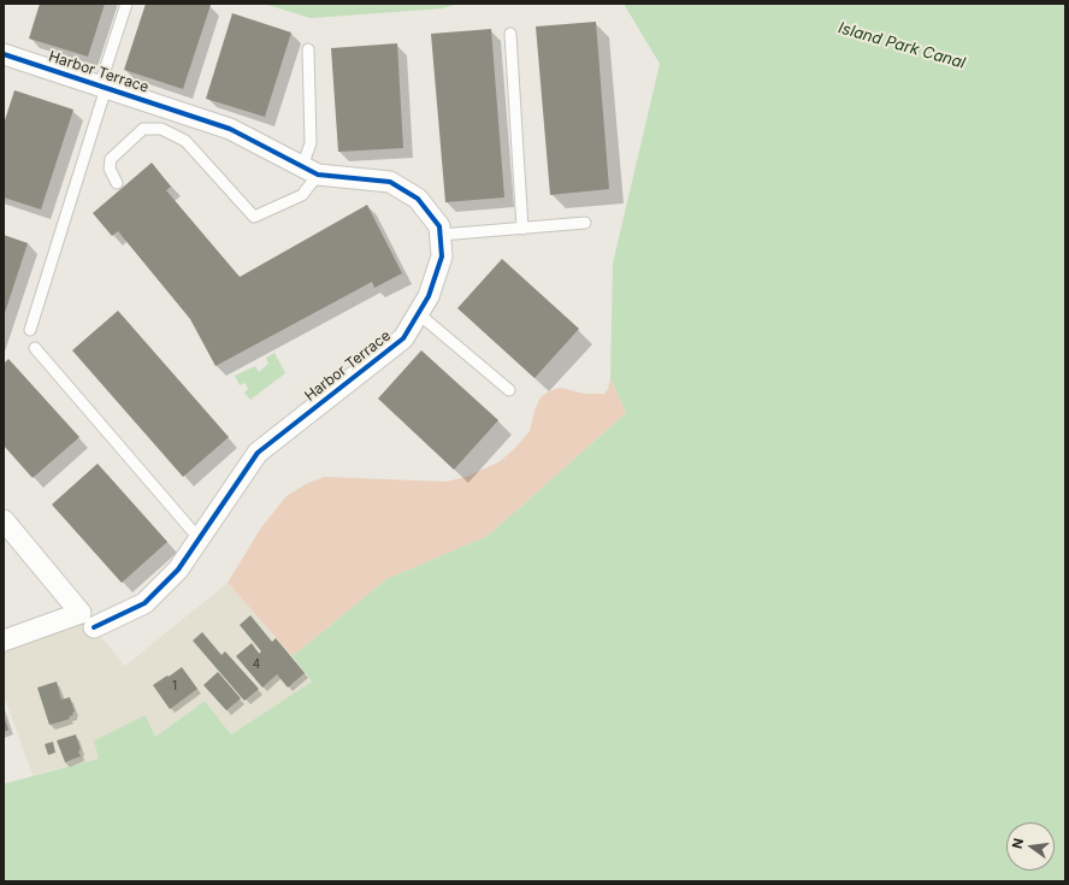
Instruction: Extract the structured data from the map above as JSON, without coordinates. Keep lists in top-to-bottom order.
{
  "streets": {
    "street": ["Harbor Terrace"]
  },
  "water": ["Island Park Canal"],
  "house_numbers": ["4", "1"],
  "north": "left"
}
